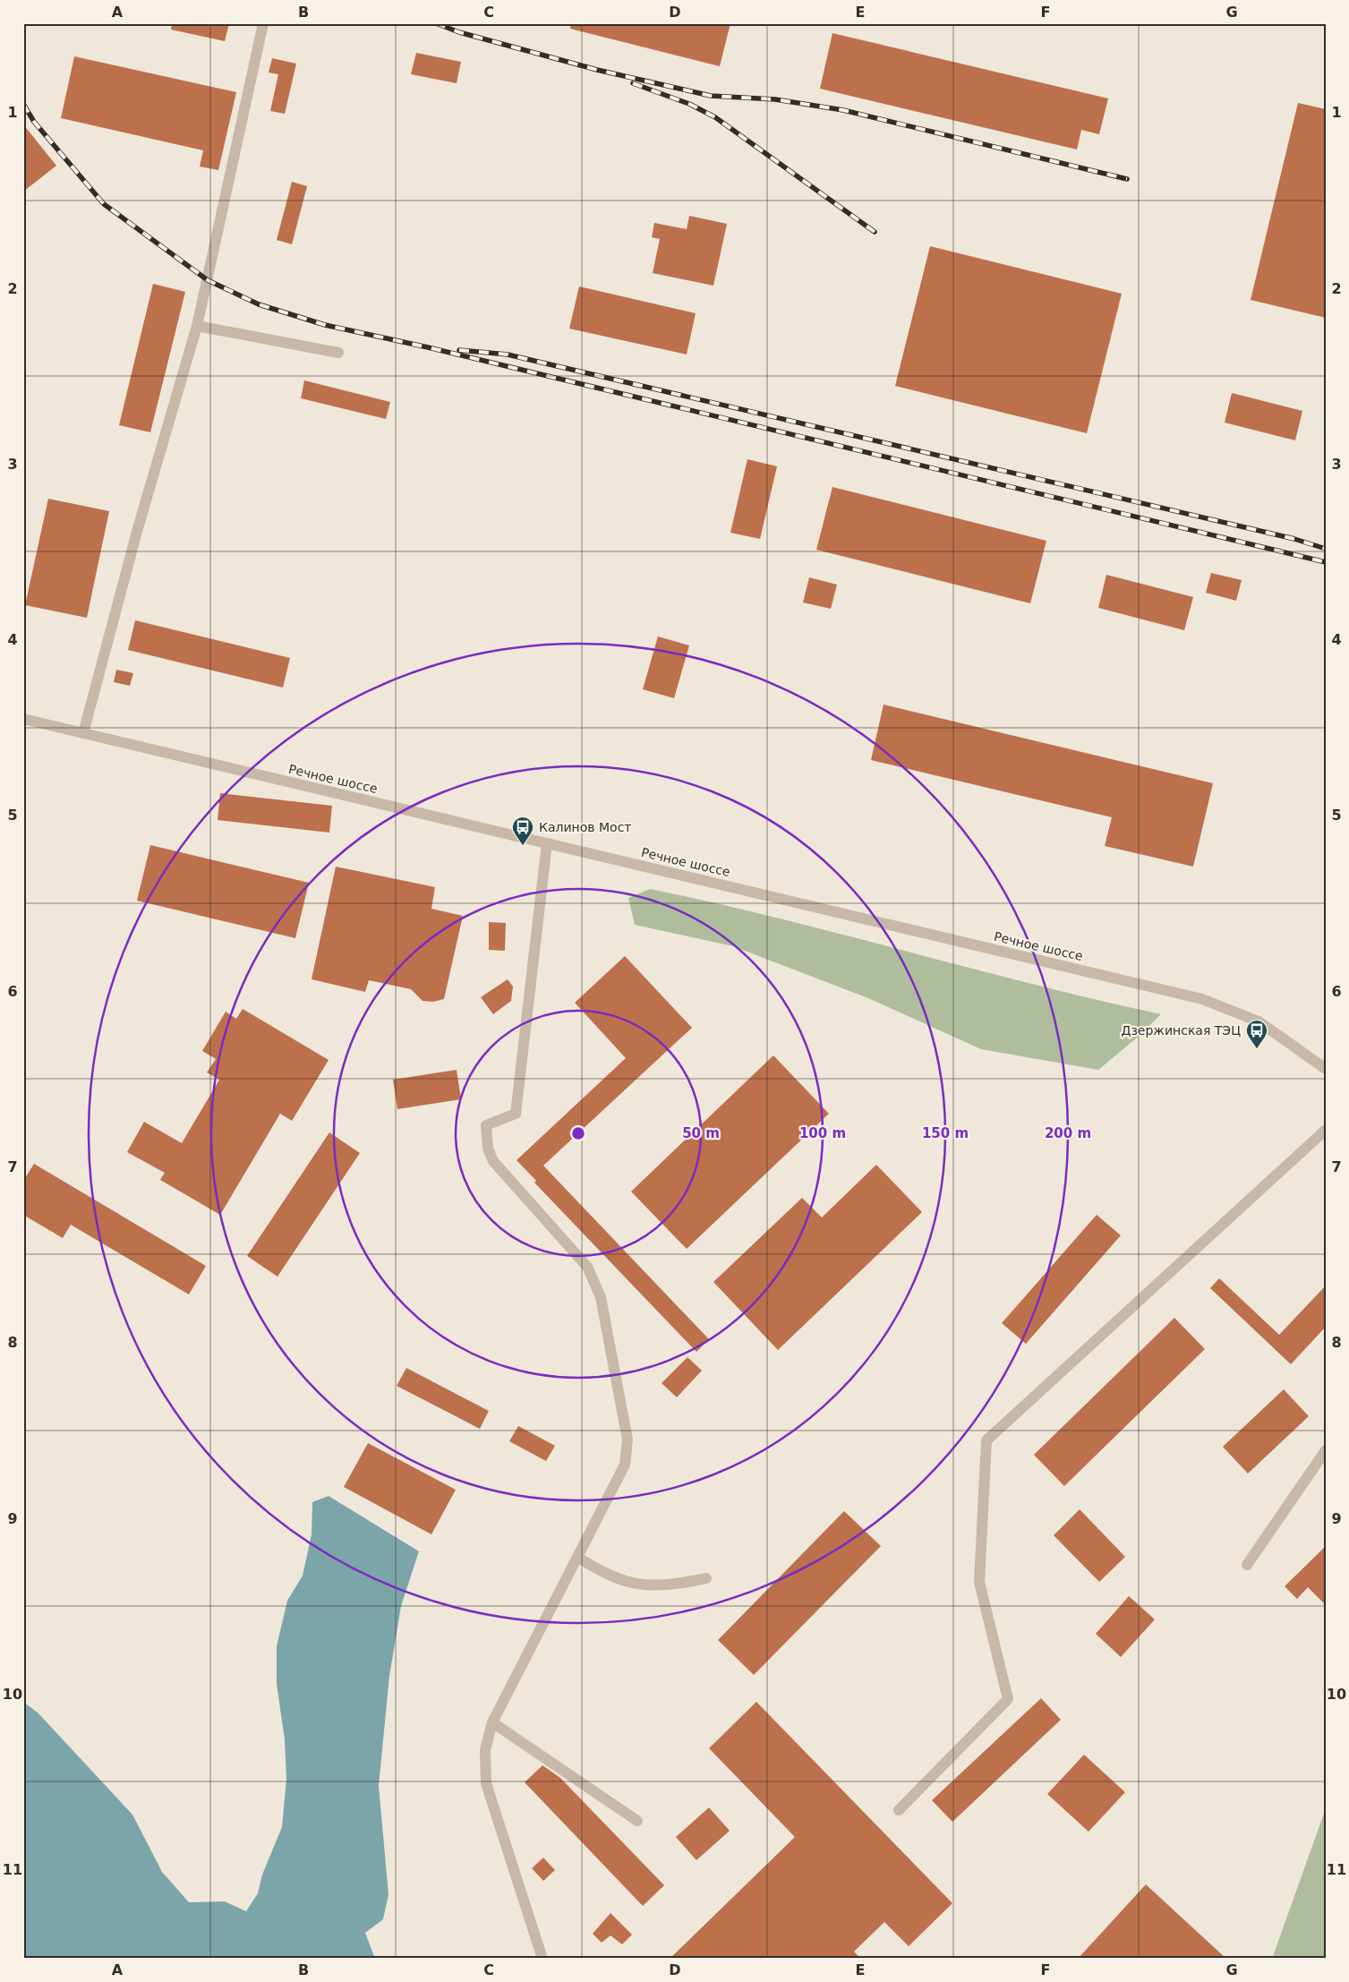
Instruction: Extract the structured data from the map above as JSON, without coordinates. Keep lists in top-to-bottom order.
{
  "streets": {
    "street": ["Речное шоссе"]
  },
  "places": {
    "bus stop": ["Калинов Мост", "Дзержинская ТЭЦ"]
  },
  "grid": {
    "columns": [
      "A",
      "B",
      "C",
      "D",
      "E",
      "F",
      "G"
    ],
    "rows": [
      "1",
      "2",
      "3",
      "4",
      "5",
      "6",
      "7",
      "8",
      "9",
      "10",
      "11"
    ]
  },
  "rings": [
    "50 m",
    "100 m",
    "150 m",
    "200 m"
  ]
}
